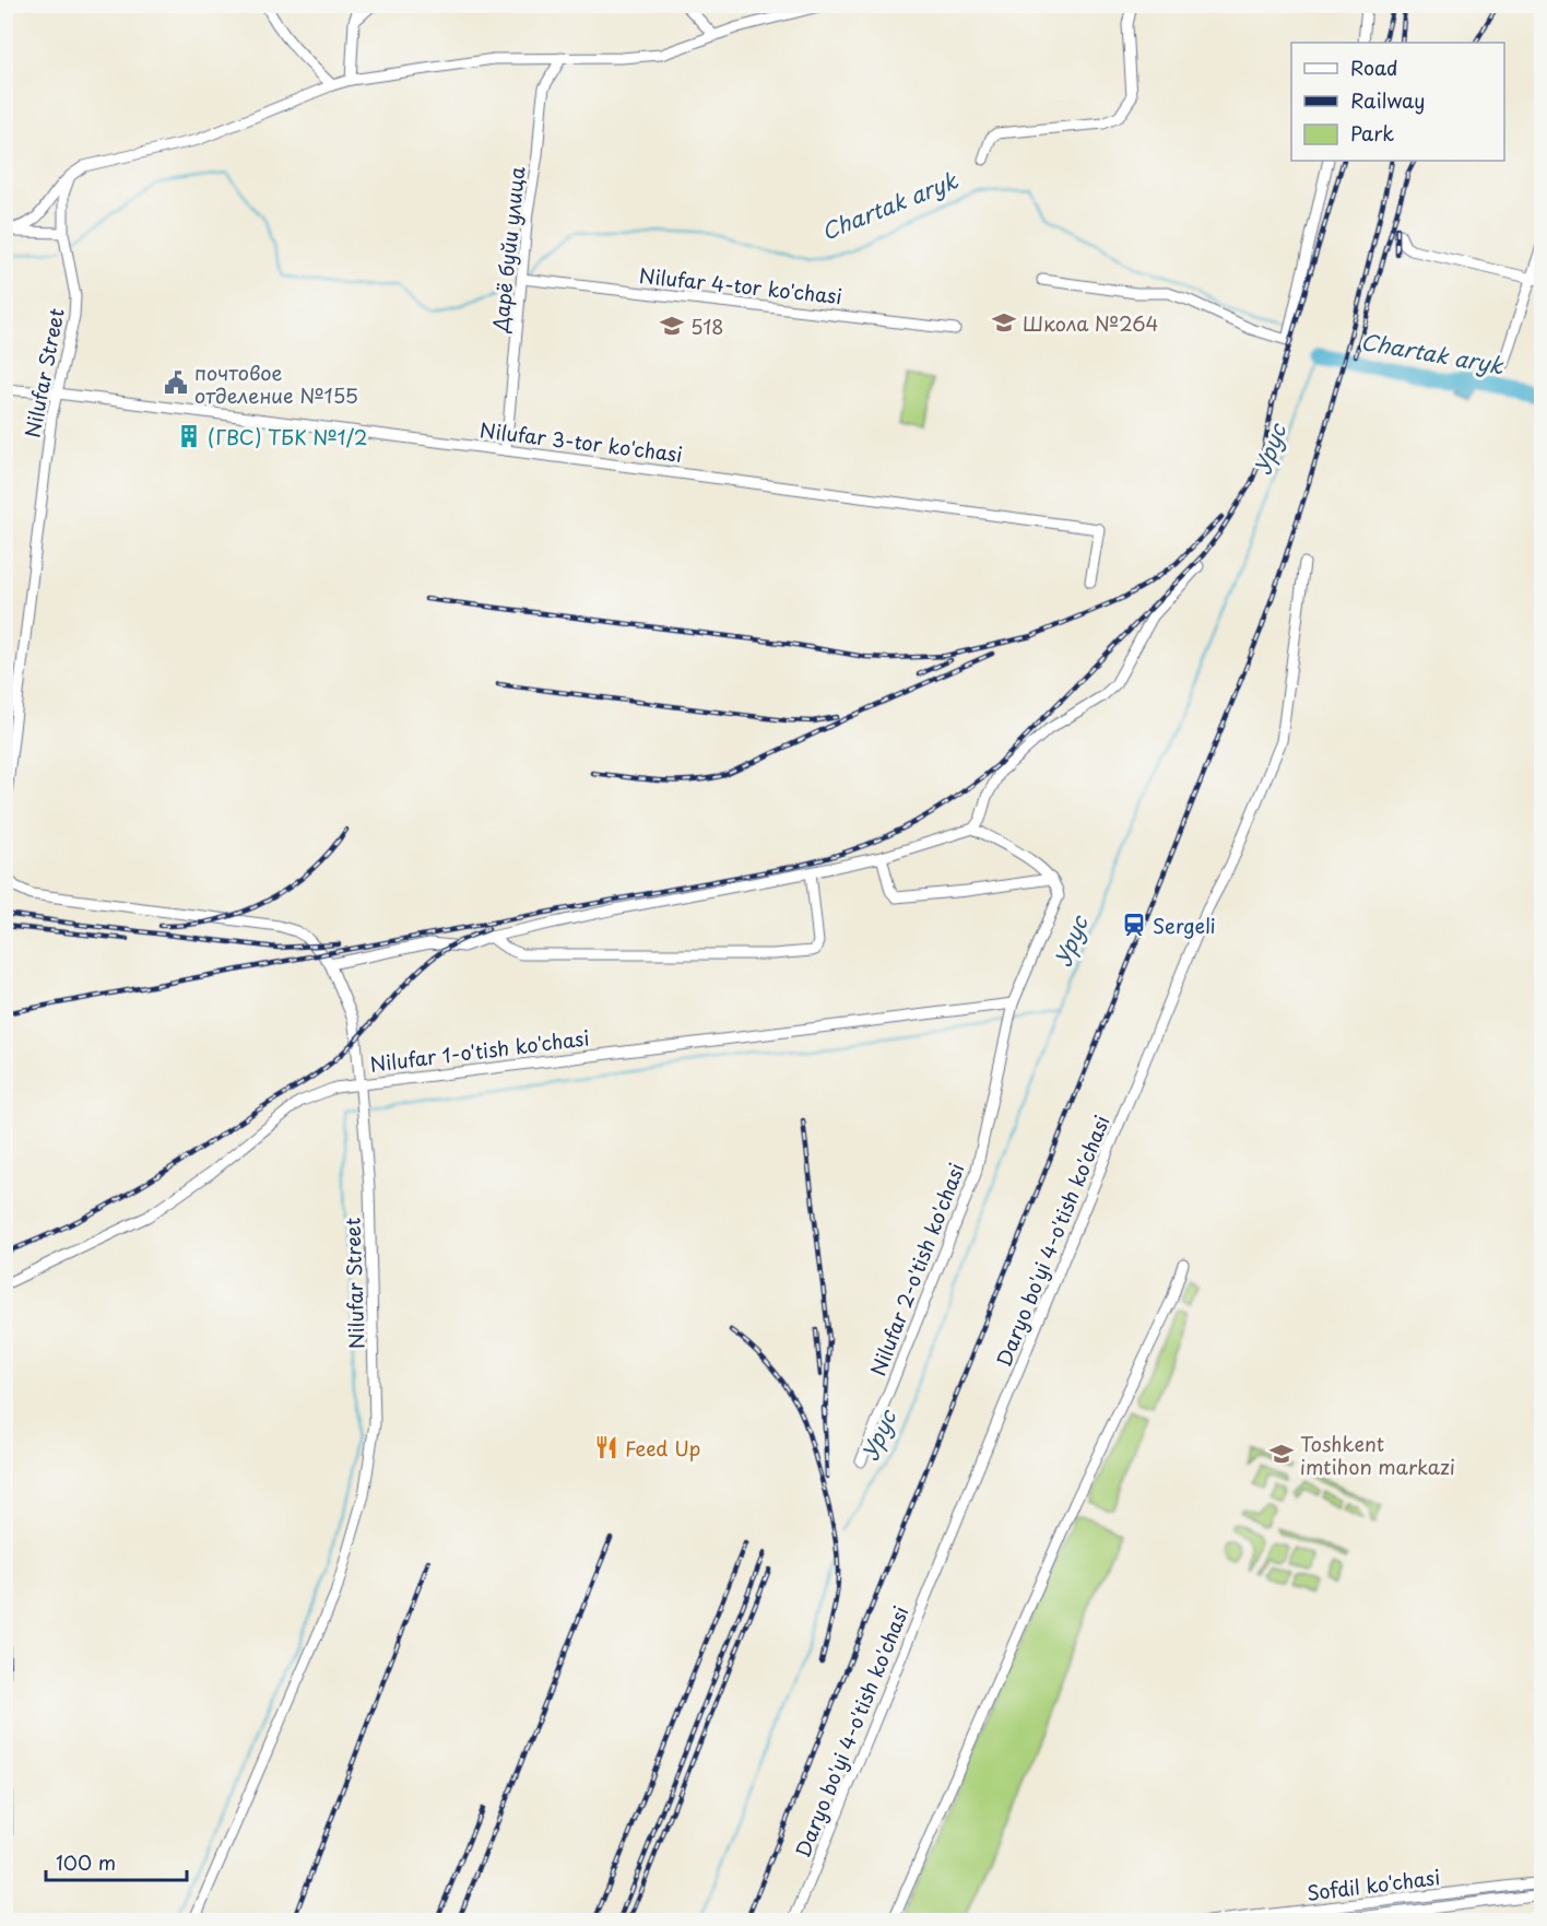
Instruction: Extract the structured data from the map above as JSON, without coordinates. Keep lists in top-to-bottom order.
{
  "streets": {
    "street": [
      "Дарё буйи улица",
      "Nilufar 4-tor ko'chasi",
      "Nilufar Street",
      "Nilufar 3-tor ko'chasi",
      "Nilufar 1-o'tish ko'chasi",
      "Daryo bo'yi 4-o'tish ko'chasi",
      "Nilufar 2-o'tish ko'chasi",
      "Sofdil ko'chasi"
    ]
  },
  "crossings": [
    ["Дарё буйи улица", "Nilufar 4-tor ko'chasi"],
    ["Дарё буйи улица", "Nilufar 3-tor ko'chasi"],
    ["Nilufar Street", "Nilufar 3-tor ko'chasi"],
    ["Nilufar Street", "Nilufar 1-o'tish ko'chasi"],
    ["Nilufar 1-o'tish ko'chasi", "Nilufar 2-o'tish ko'chasi"]
  ],
  "water": ["Chartak aryk", "Урус"],
  "places": {
    "school or university": ["Школа №264", "518", "Toshkent imtihon markazi"],
    "public building": ["почтовое отделение №155"],
    "building": ["(ГВС) ТБК №1/2"],
    "station": ["Sergeli"],
    "restaurant": ["Feed Up"]
  },
  "legend": ["Road", "Railway", "Park"],
  "scale_bar": "100 m"
}
